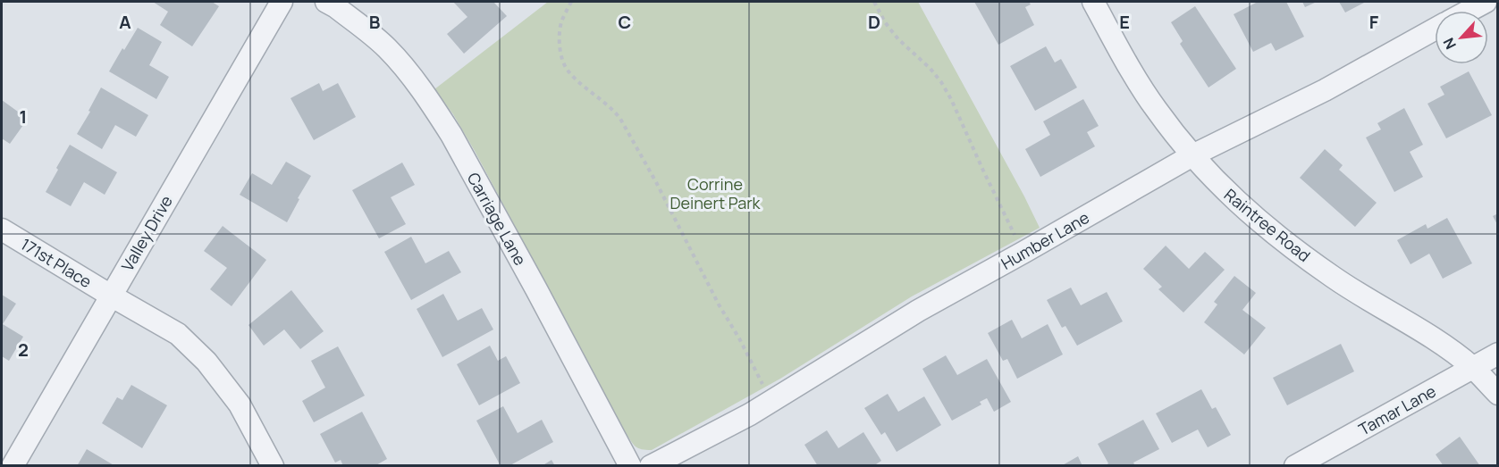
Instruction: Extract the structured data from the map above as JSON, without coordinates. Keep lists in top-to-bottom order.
{
  "streets": {
    "street": [
      "Carriage Lane",
      "Raintree Road",
      "Valley Drive",
      "Humber Lane",
      "171st Place",
      "Tamar Lane"
    ]
  },
  "crossings": [
    ["Raintree Road", "Humber Lane"],
    ["Raintree Road", "Tamar Lane"],
    ["Valley Drive", "171st Place"]
  ],
  "parks": ["Corrine Deinert Park"],
  "north": "bottom left",
  "grid": {
    "columns": [
      "A",
      "B",
      "C",
      "D",
      "E",
      "F"
    ],
    "rows": ["1", "2"]
  }
}
